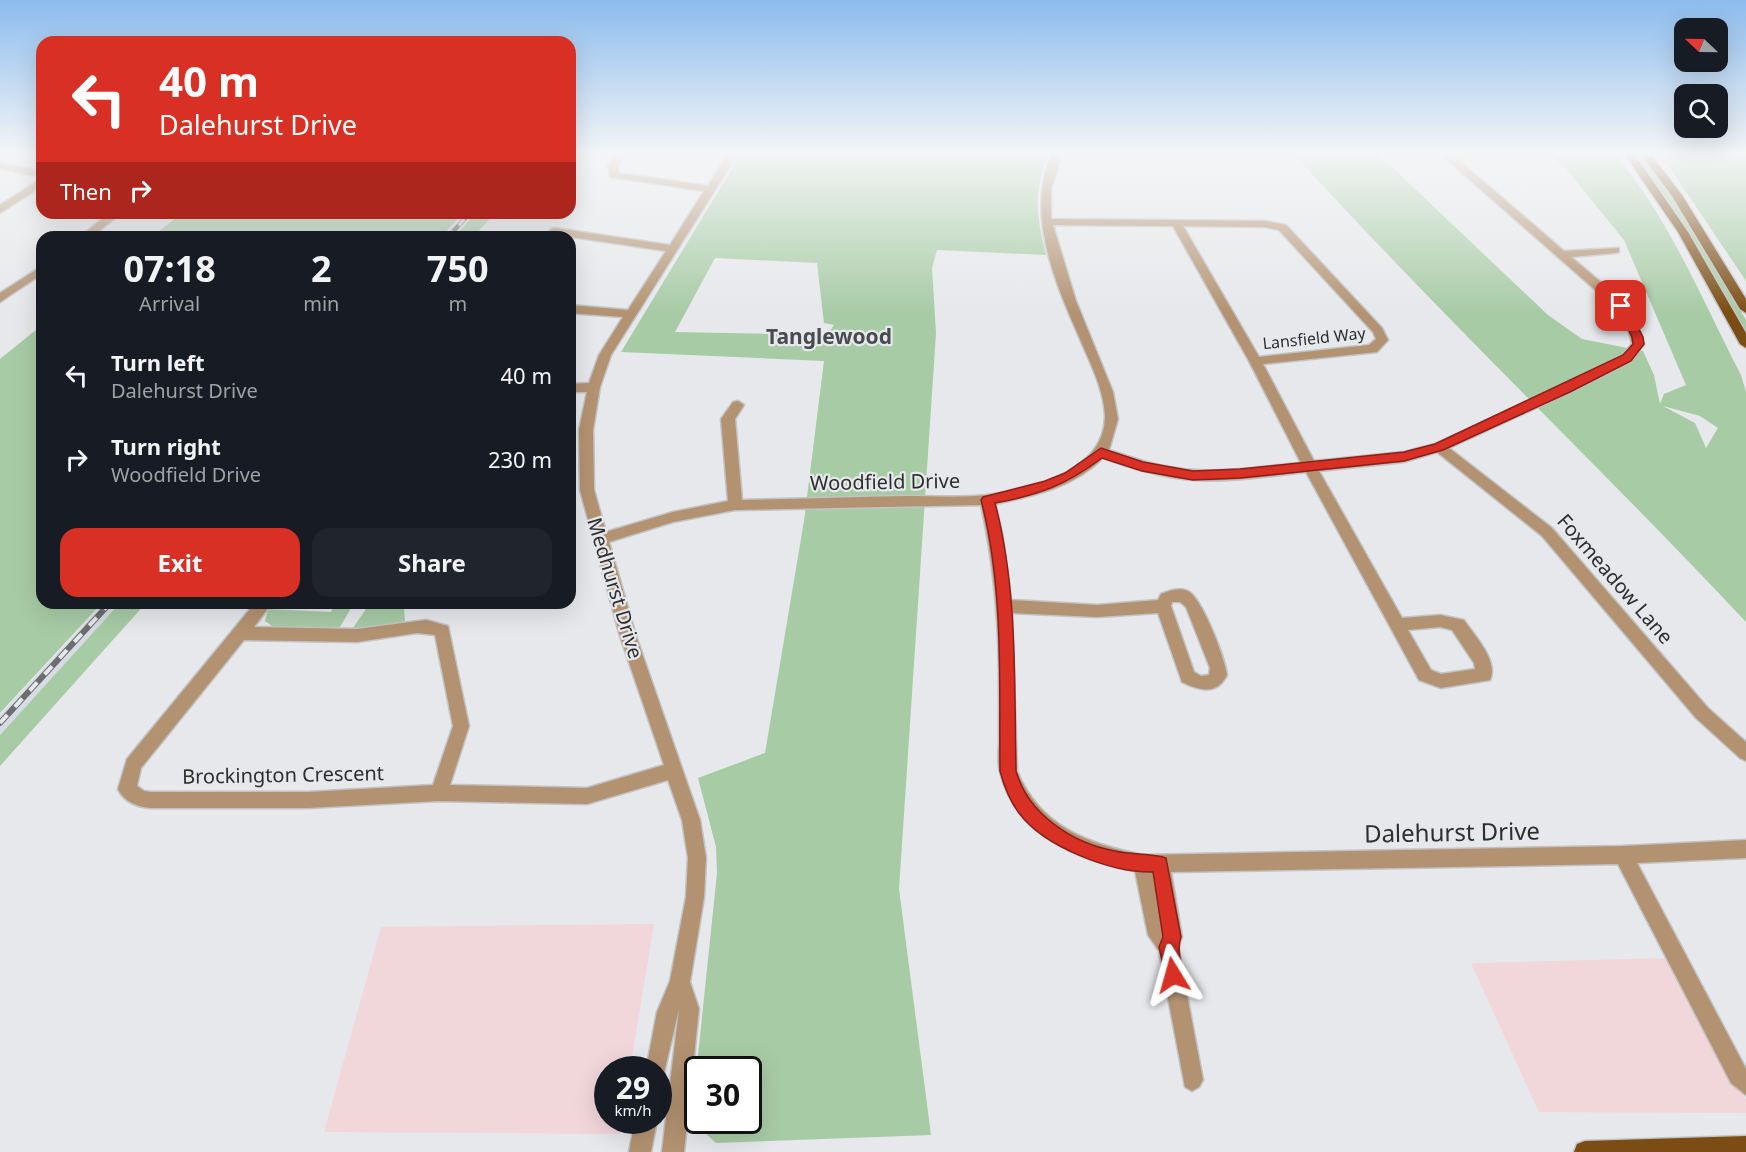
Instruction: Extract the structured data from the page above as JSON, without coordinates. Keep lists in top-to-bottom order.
{
  "streets": {
    "street": [
      "Lansfield Way",
      "Woodfield Drive",
      "Foxmeadow Lane",
      "Medhurst Drive",
      "Brockington Crescent",
      "Dalehurst Drive"
    ]
  },
  "crossings": [
    ["Woodfield Drive", "Medhurst Drive"],
    ["Woodfield Drive", "Dalehurst Drive"],
    ["Medhurst Drive", "Brockington Crescent"]
  ],
  "districts": ["Tanglewood"],
  "north": "left",
  "page": {
    "turn": ["40 m", "Dalehurst Drive"],
    "then": "Then",
    "eta": [
      "07:18",
      "Arrival",
      "2",
      "min",
      "750",
      "m"
    ],
    "list": [
      {
        "name": "Turn left",
        "note": "Dalehurst Drive",
        "value": "40 m"
      },
      {
        "name": "Turn right",
        "note": "Woodfield Drive",
        "value": "230 m"
      }
    ],
    "buttons": ["Exit", "Share"],
    "speed": "29 km/h",
    "limit": "30"
  }
}
